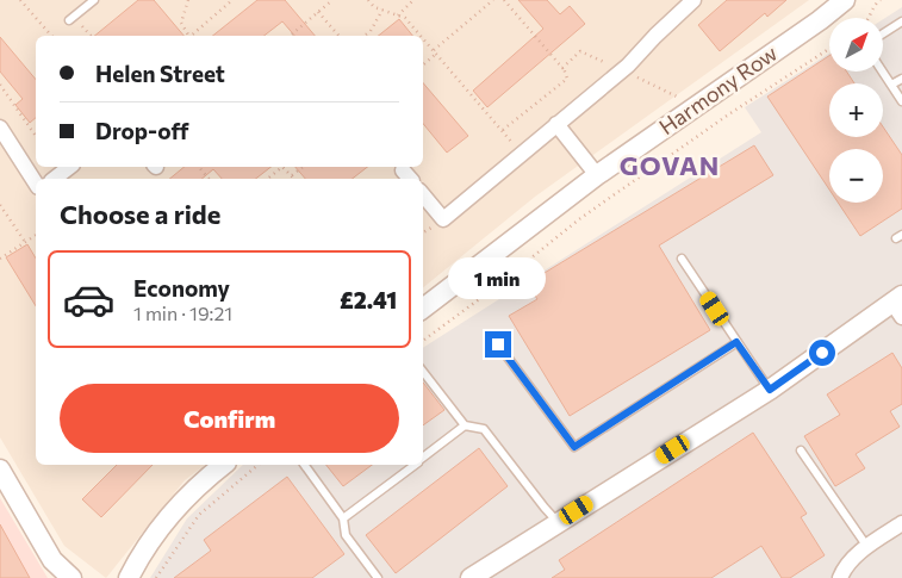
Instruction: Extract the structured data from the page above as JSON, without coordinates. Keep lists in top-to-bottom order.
{
  "streets": {
    "street": ["Harmony Row"]
  },
  "districts": ["GOVAN"],
  "north": "top right",
  "page": {
    "map_buttons": ["+", "−"],
    "banner": ["Helen Street", "Drop-off"],
    "heading": "Choose a ride",
    "list": [
      {
        "name": "Economy",
        "note": "1 min · 19:21",
        "value": "£2.41"
      }
    ],
    "bubble": "1 min",
    "buttons": "Confirm"
  }
}
